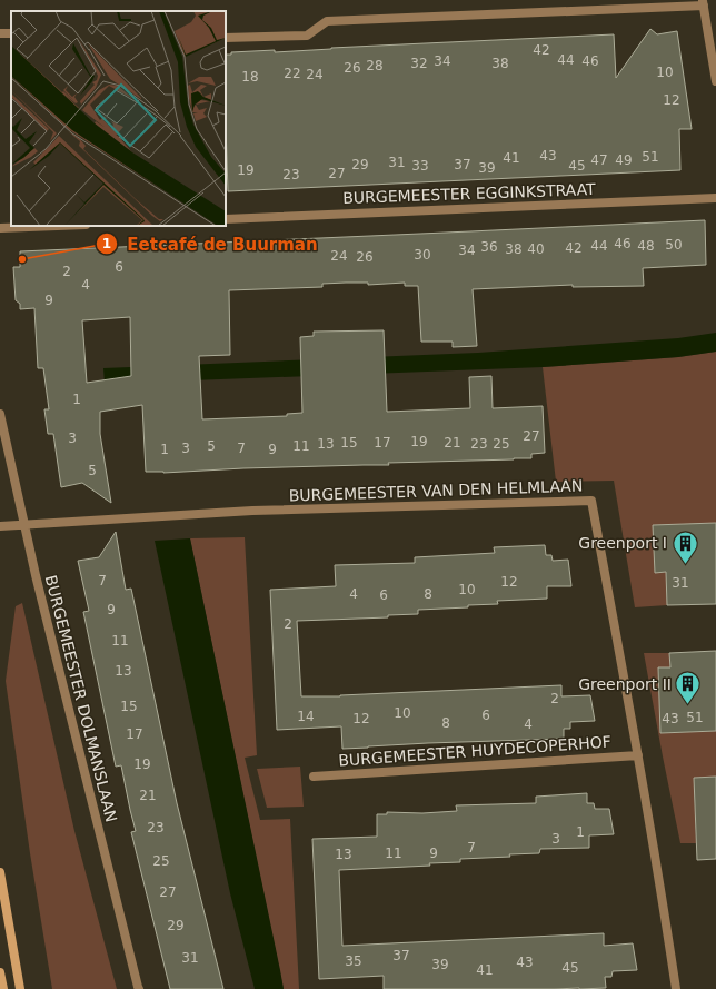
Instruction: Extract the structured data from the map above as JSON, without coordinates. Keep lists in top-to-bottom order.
{
  "streets": {
    "street": [
      "BURGEMEESTER EGGINKSTRAAT",
      "BURGEMEESTER VAN DEN HELMLAAN",
      "BURGEMEESTER DOLMANSLAAN",
      "BURGEMEESTER HUYDECOPERHOF"
    ]
  },
  "crossings": [
    ["BURGEMEESTER VAN DEN HELMLAAN", "BURGEMEESTER DOLMANSLAAN"],
    ["BURGEMEESTER VAN DEN HELMLAAN", "BURGEMEESTER HUYDECOPERHOF"]
  ],
  "places": {
    "other": ["Eetcafé de Buurman"],
    "building": ["Greenport I", "Greenport II"]
  },
  "house_numbers": [
    "42",
    "44",
    "34",
    "46",
    "32",
    "38",
    "28",
    "26",
    "10",
    "22",
    "24",
    "18",
    "12",
    "43",
    "51",
    "41",
    "47",
    "49",
    "31",
    "29",
    "37",
    "33",
    "45",
    "39",
    "19",
    "27",
    "23",
    "46",
    "50",
    "44",
    "48",
    "36",
    "42",
    "38",
    "40",
    "34",
    "30",
    "24",
    "26",
    "6",
    "2",
    "4",
    "9",
    "1",
    "27",
    "3",
    "19",
    "15",
    "17",
    "21",
    "13",
    "23",
    "25",
    "5",
    "11",
    "3",
    "7",
    "1",
    "9",
    "5",
    "7",
    "12",
    "31",
    "10",
    "4",
    "8",
    "6",
    "9",
    "2",
    "11",
    "13",
    "2",
    "15",
    "10",
    "6",
    "14",
    "51",
    "12",
    "43",
    "8",
    "4",
    "17",
    "19",
    "21",
    "23",
    "1",
    "3",
    "7",
    "11",
    "9",
    "13",
    "25",
    "27",
    "29",
    "37",
    "31",
    "35",
    "43",
    "39",
    "45",
    "41"
  ]
}
